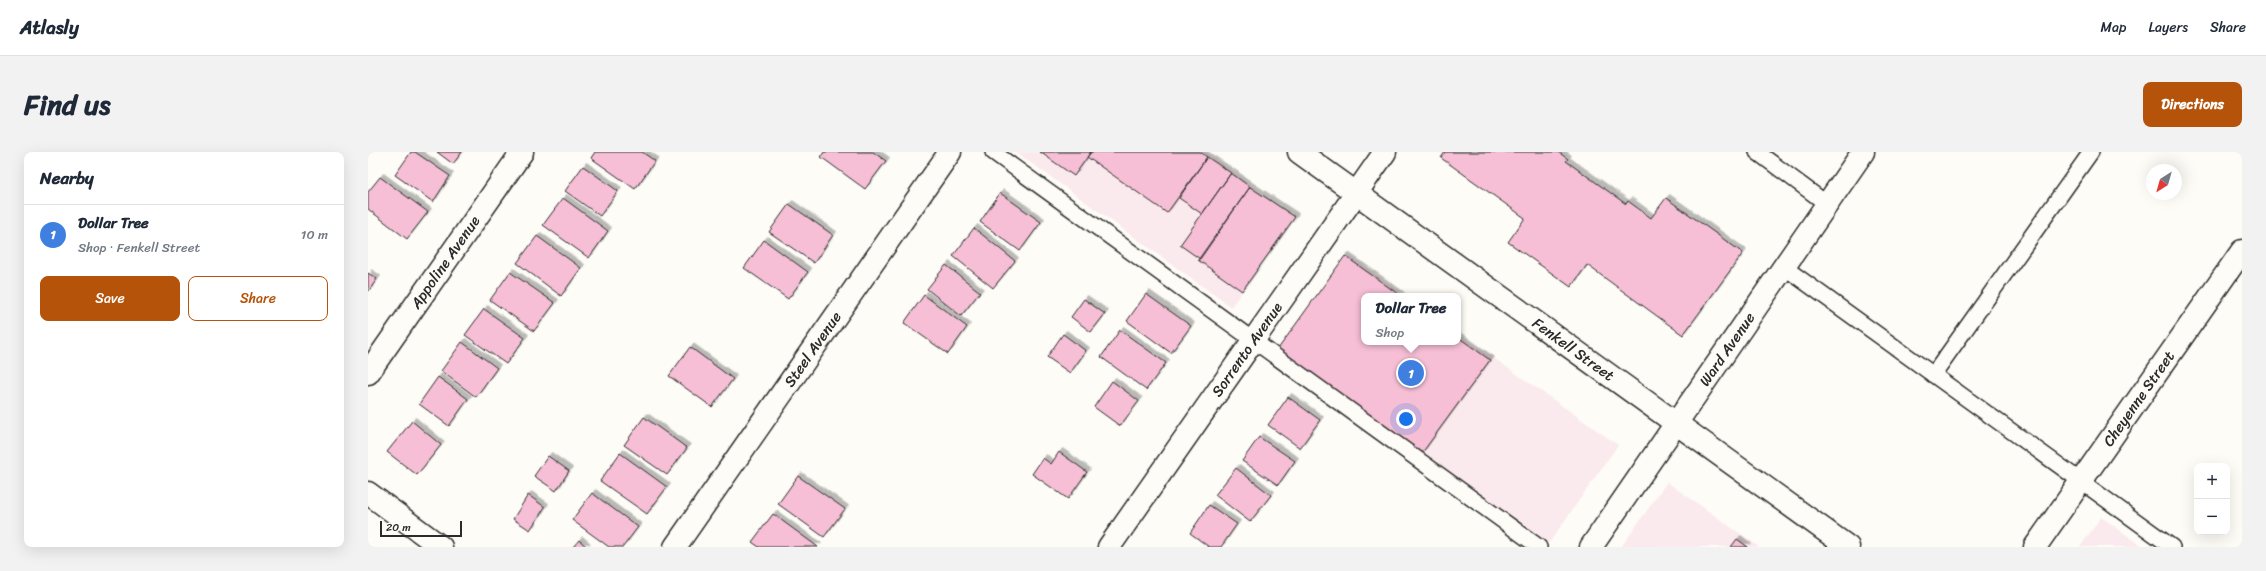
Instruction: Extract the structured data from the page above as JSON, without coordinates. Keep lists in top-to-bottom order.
{
  "streets": {
    "street": [
      "Appoline Avenue",
      "Sorrento Avenue",
      "Steel Avenue",
      "Fenkell Street",
      "Ward Avenue",
      "Cheyenne Street"
    ]
  },
  "crossings": [
    ["Sorrento Avenue", "Fenkell Street"],
    ["Fenkell Street", "Ward Avenue"]
  ],
  "scale_bar": "20 m",
  "north": "bottom left",
  "page": {
    "header": "Atlasly",
    "nav": ["Map", "Layers", "Share"],
    "title": "Find us",
    "buttons": [
      "Directions",
      ["Save", "Share"]
    ],
    "heading": "Nearby",
    "list": [
      {
        "mark": "1",
        "name": "Dollar Tree",
        "note": "Shop · Fenkell Street",
        "value": "10 m"
      }
    ],
    "popup": ["Dollar Tree", "Shop"],
    "pins": "1",
    "map_buttons": ["+", "−"],
    "scale": "20 m"
  }
}
